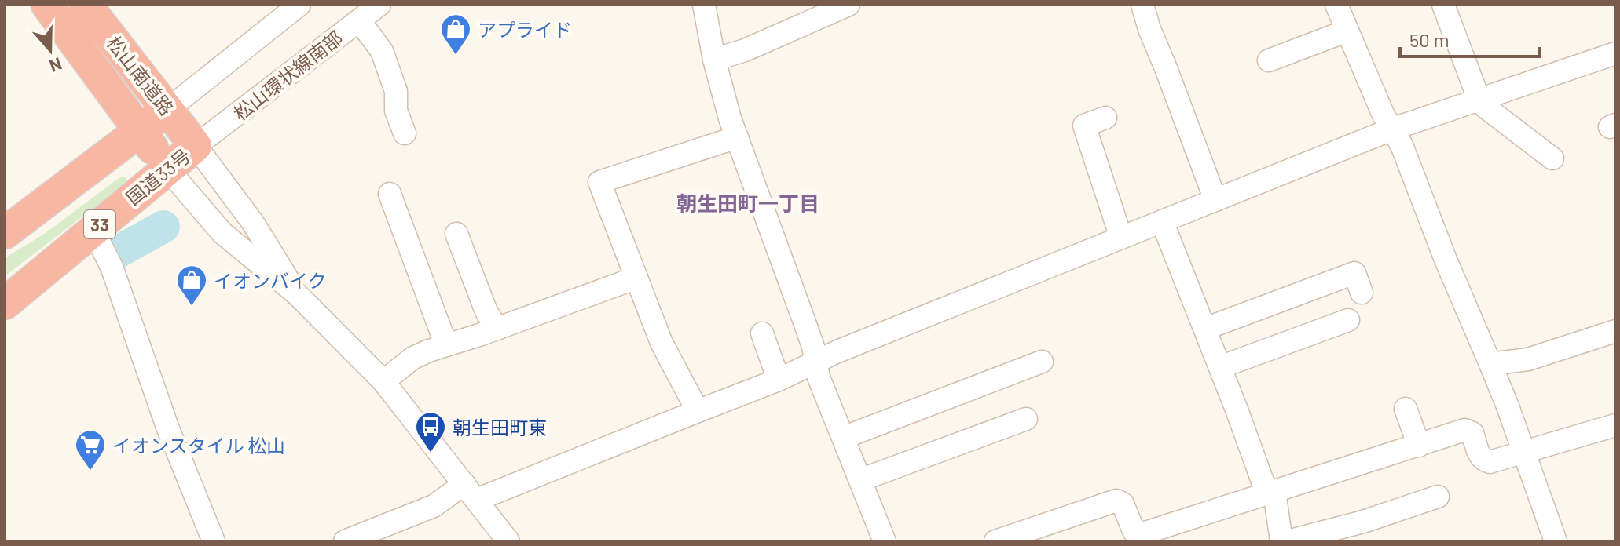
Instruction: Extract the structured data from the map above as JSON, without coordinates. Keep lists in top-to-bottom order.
{
  "streets": {
    "highway": ["松山南道路", "国道33号", "33"],
    "street": ["松山環状線南部"]
  },
  "crossings": [
    ["松山南道路", "松山環状線南部"],
    ["松山南道路", "国道33号"],
    ["松山環状線南部", "国道33号"]
  ],
  "districts": ["朝生田町一丁目"],
  "places": {
    "shop": ["アプライド", "イオンバイク"],
    "bus stop": ["朝生田町東"],
    "supermarket": ["イオンスタイル 松山"]
  },
  "scale_bar": "50 m",
  "north": "bottom"
}
